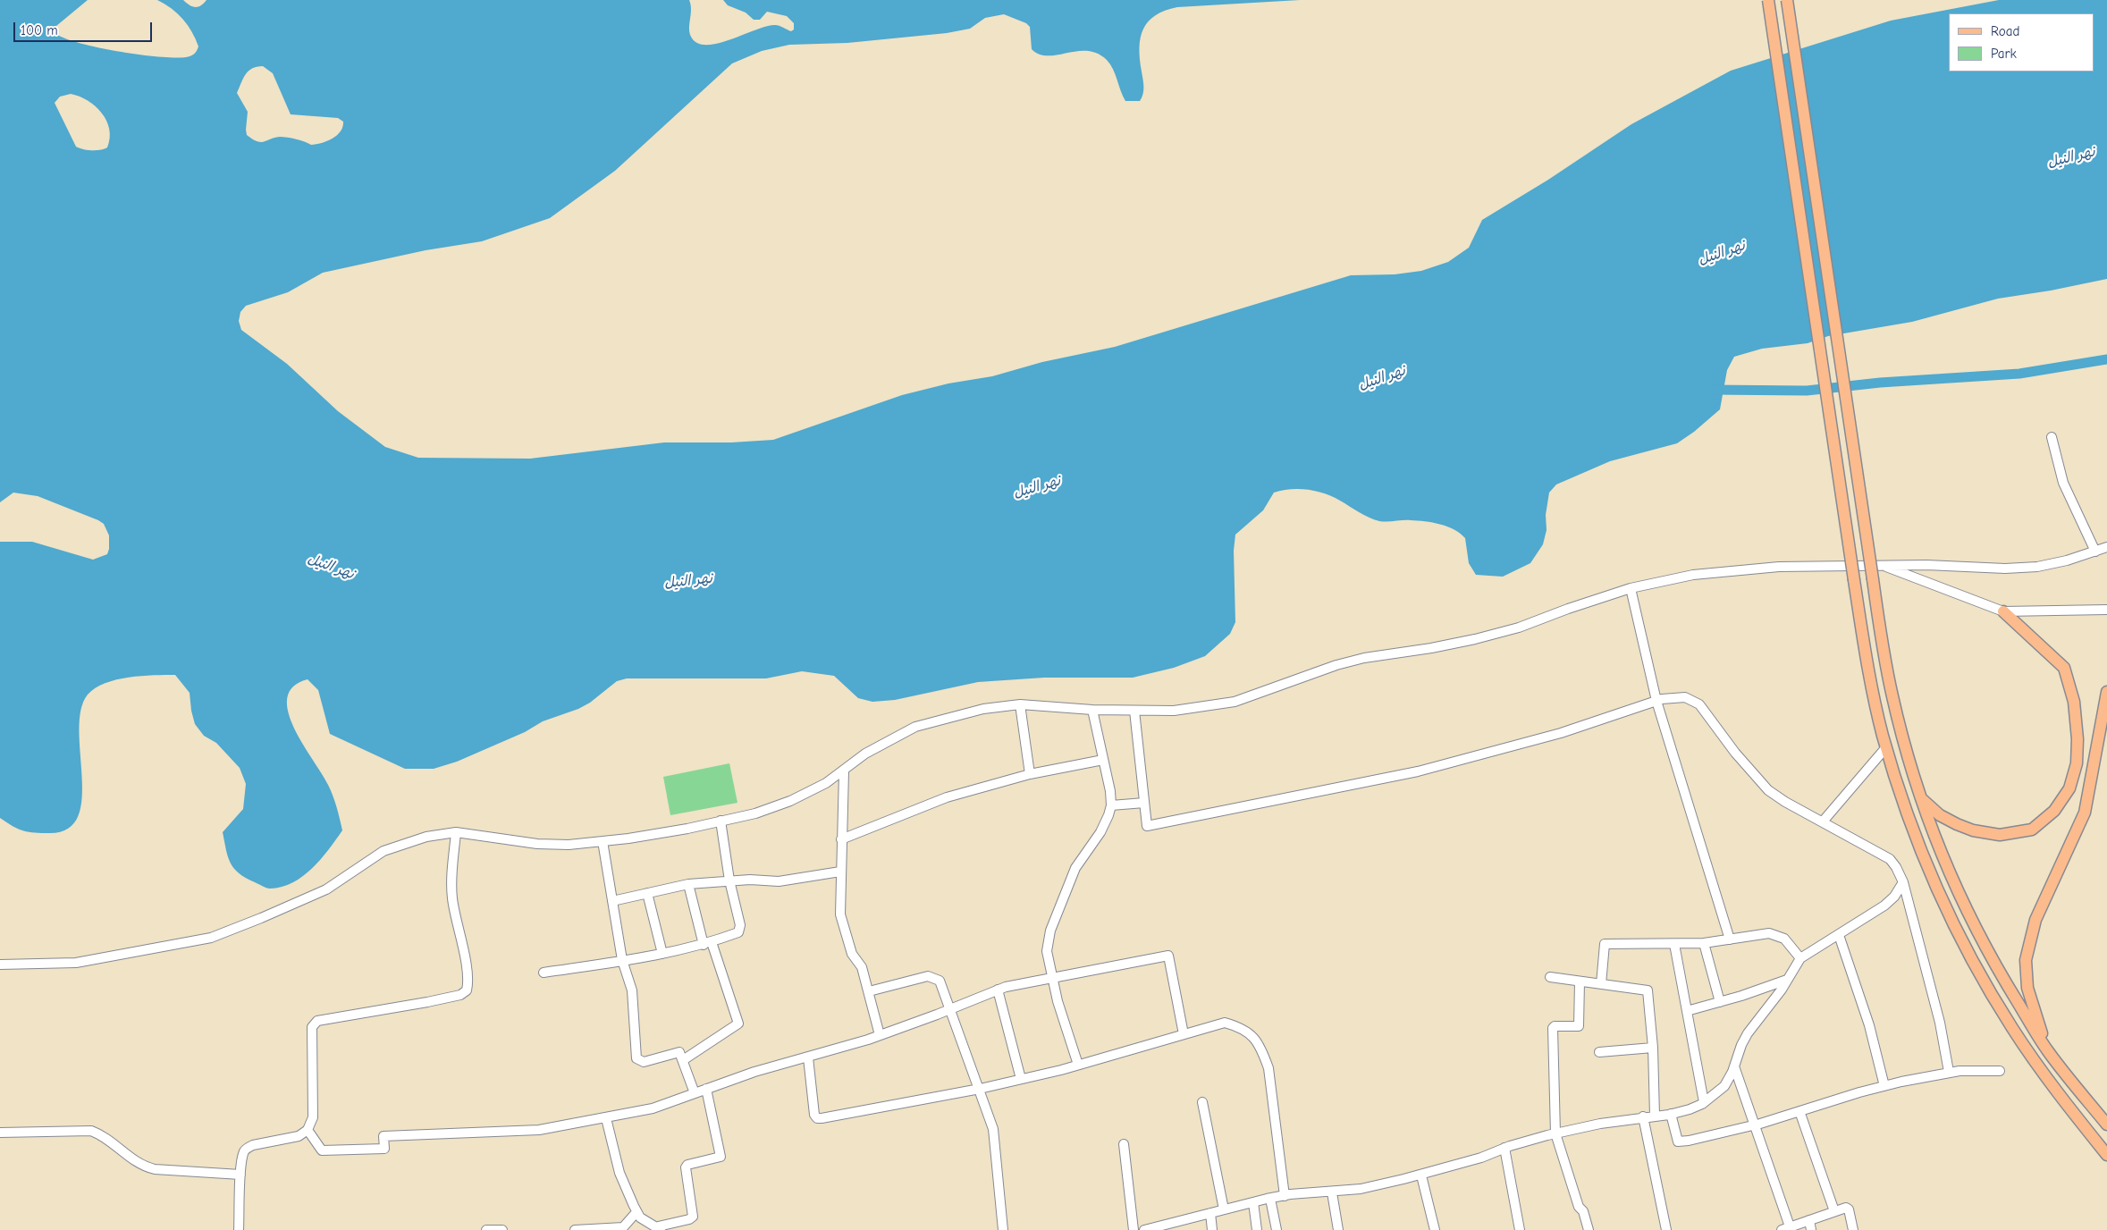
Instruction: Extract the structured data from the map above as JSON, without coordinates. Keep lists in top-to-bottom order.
{
  "water": ["نهر النيل"],
  "legend": ["Road", "Park"],
  "scale_bar": "100 m"
}
